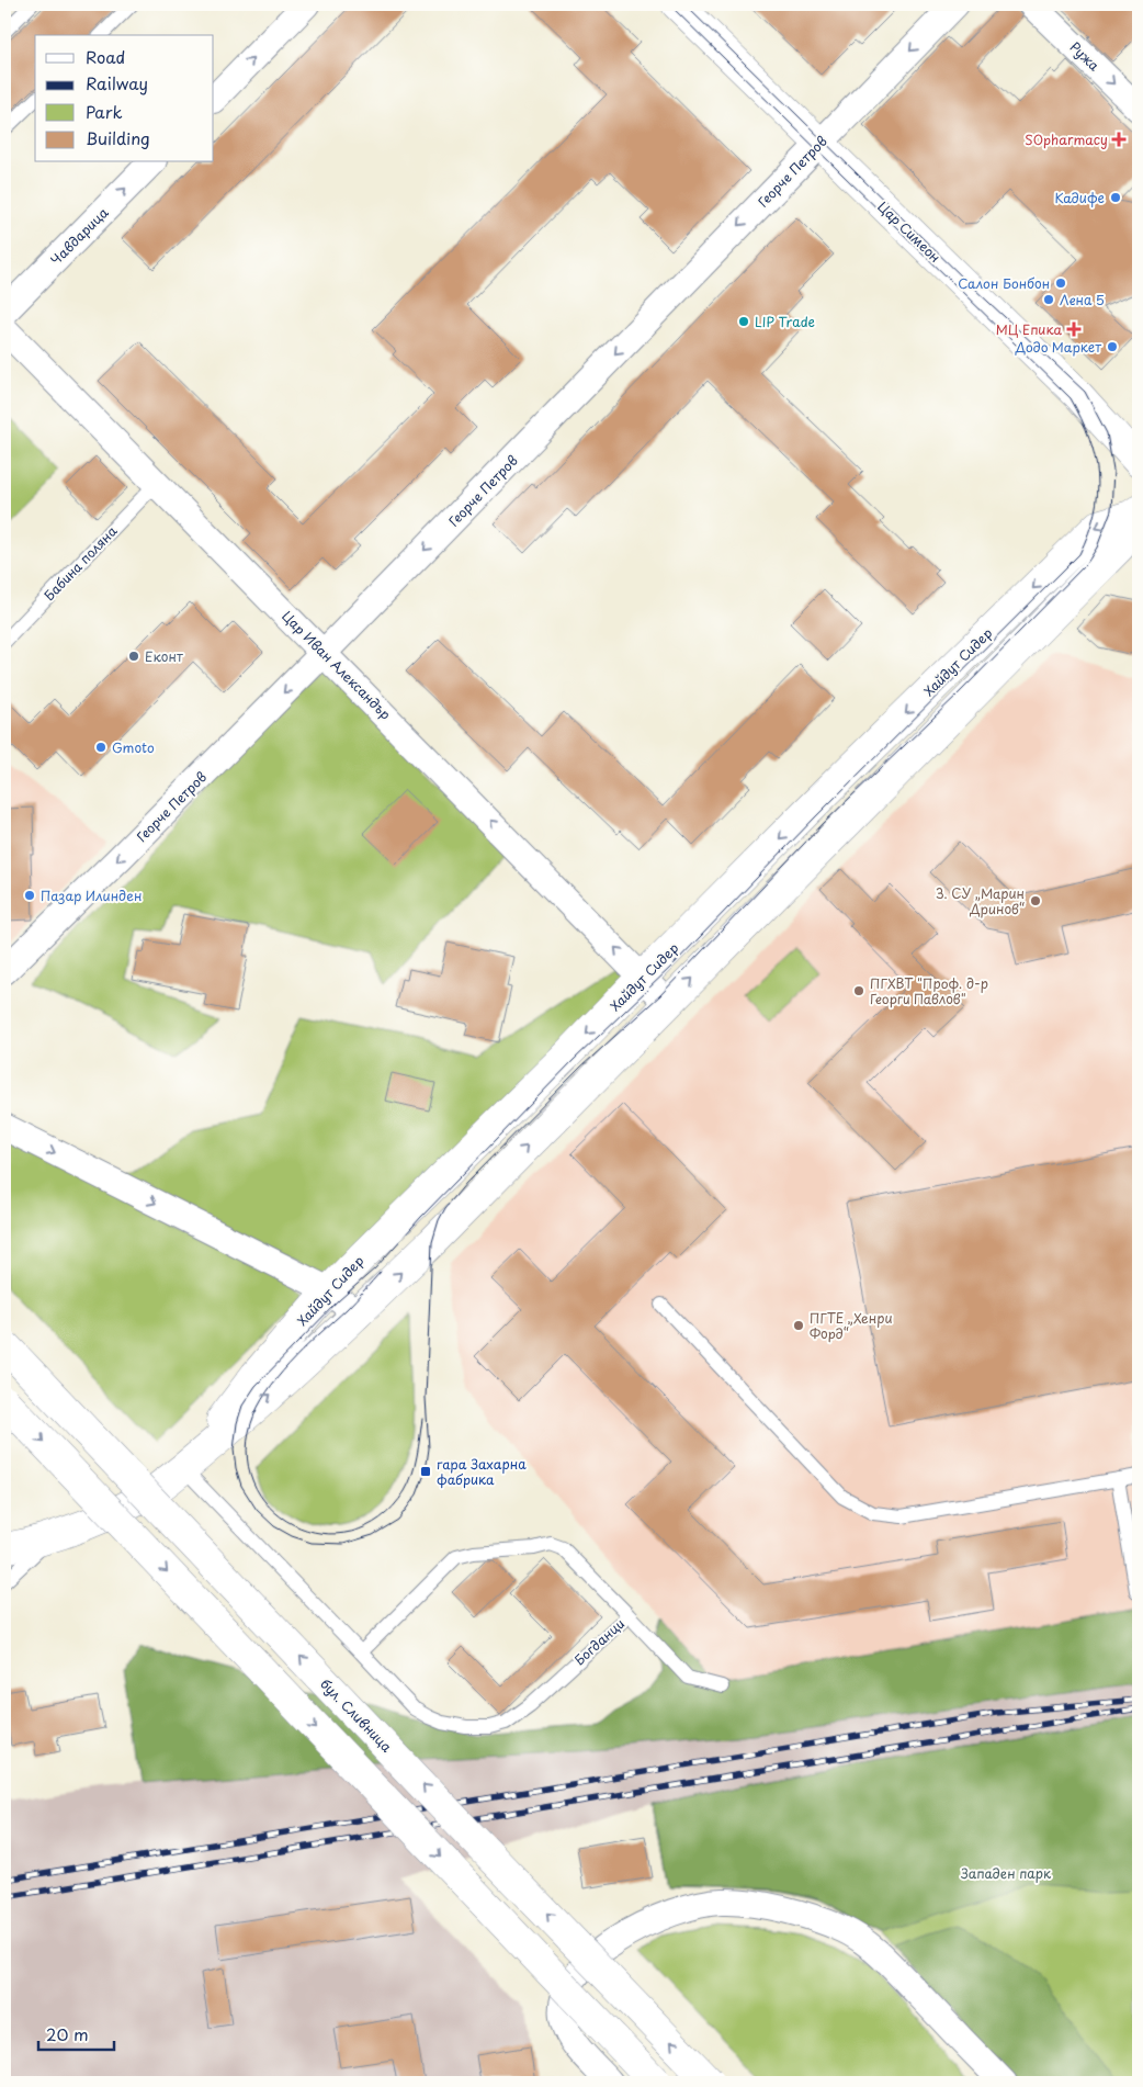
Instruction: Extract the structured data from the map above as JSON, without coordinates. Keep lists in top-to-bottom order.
{
  "streets": {
    "street": [
      "Ружа",
      "Георче Петров",
      "Цар Симеон",
      "Чавдарица",
      "Хайдут Сидер",
      "Цар Иван Александър",
      "бул. Сливница"
    ],
    "lane": ["Бабина поляна", "Богданци"]
  },
  "crossings": [
    ["Георче Петров", "Цар Симеон"],
    ["Георче Петров", "Цар Иван Александър"],
    ["Бабина поляна", "Цар Иван Александър"],
    ["Хайдут Сидер", "Цар Иван Александър"],
    ["Хайдут Сидер", "Богданци"]
  ],
  "one_way": [
    "Ружа",
    "Георче Петров",
    "Чавдарица",
    "Цар Иван Александър"
  ],
  "parks": ["Западен парк"],
  "places": {
    "health": ["SOpharmacy", "МЦ Епика"],
    "other": [
      "Кадифе",
      "Салон Бонбон",
      "Лена 5",
      "LIP Trade",
      "Додо Маркет",
      "Еконт",
      "Gmoto",
      "Пазар Илинден",
      "3. СУ „Марин Дринов“",
      "ПГХВТ \"Проф. д-р Георги Павлов\"",
      "ПГТЕ „Хенри Форд“"
    ],
    "transit": ["гара Захарна фабрика"]
  },
  "legend": [
    "Road",
    "Railway",
    "Park",
    "Building"
  ],
  "scale_bar": "20 m"
}
